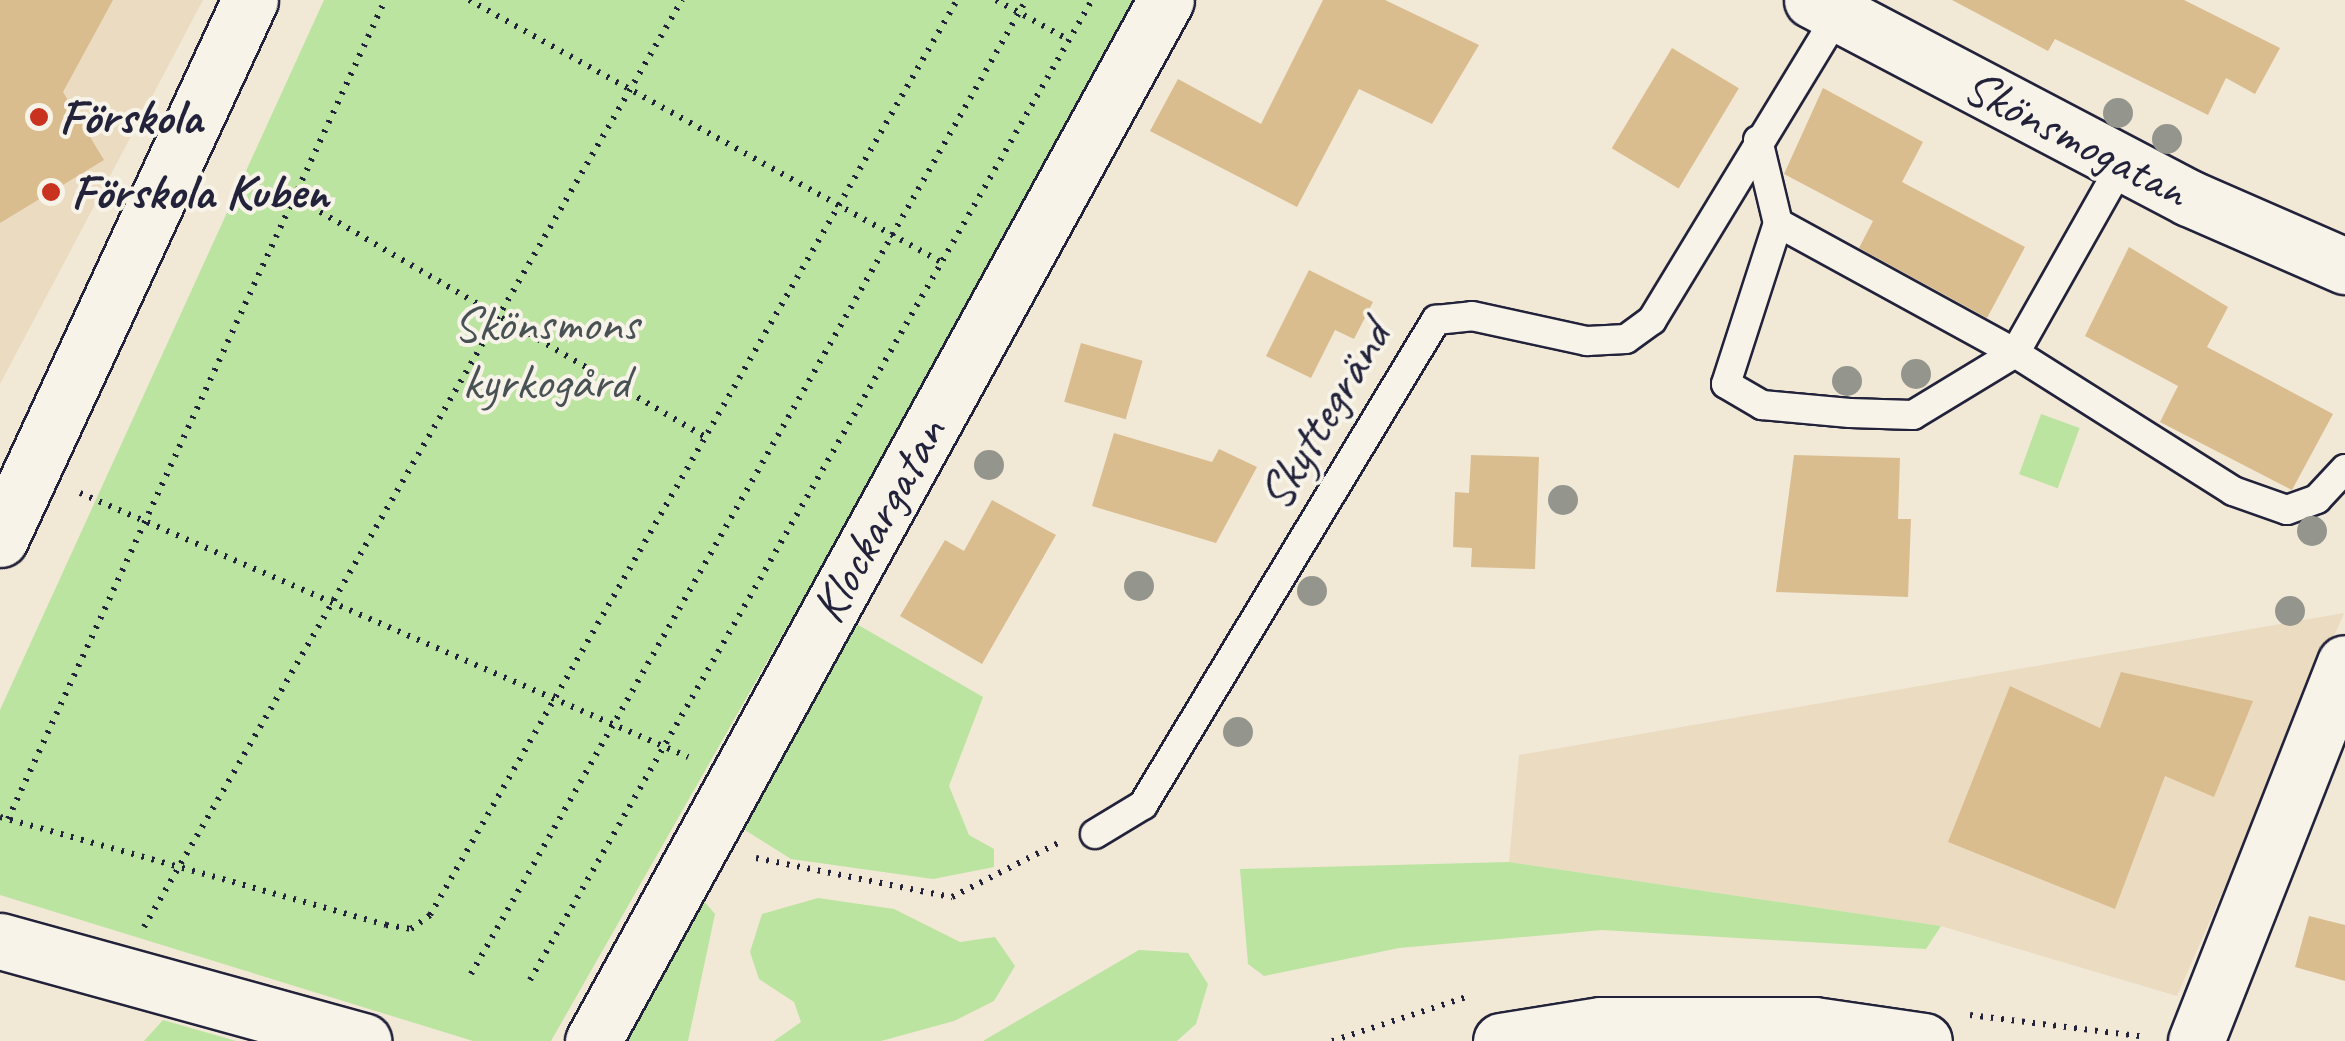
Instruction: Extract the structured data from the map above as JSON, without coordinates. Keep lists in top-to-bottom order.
{
  "streets": {
    "main road": ["Skönsmogatan", "Klockargatan"],
    "lane": ["Skyttegränd"]
  },
  "crossings": [
    ["Skönsmogatan", "Skyttegränd"]
  ],
  "parks": ["Skönsmons kyrkogård"],
  "places": ["Förskola", "Förskola Kuben"]
}
